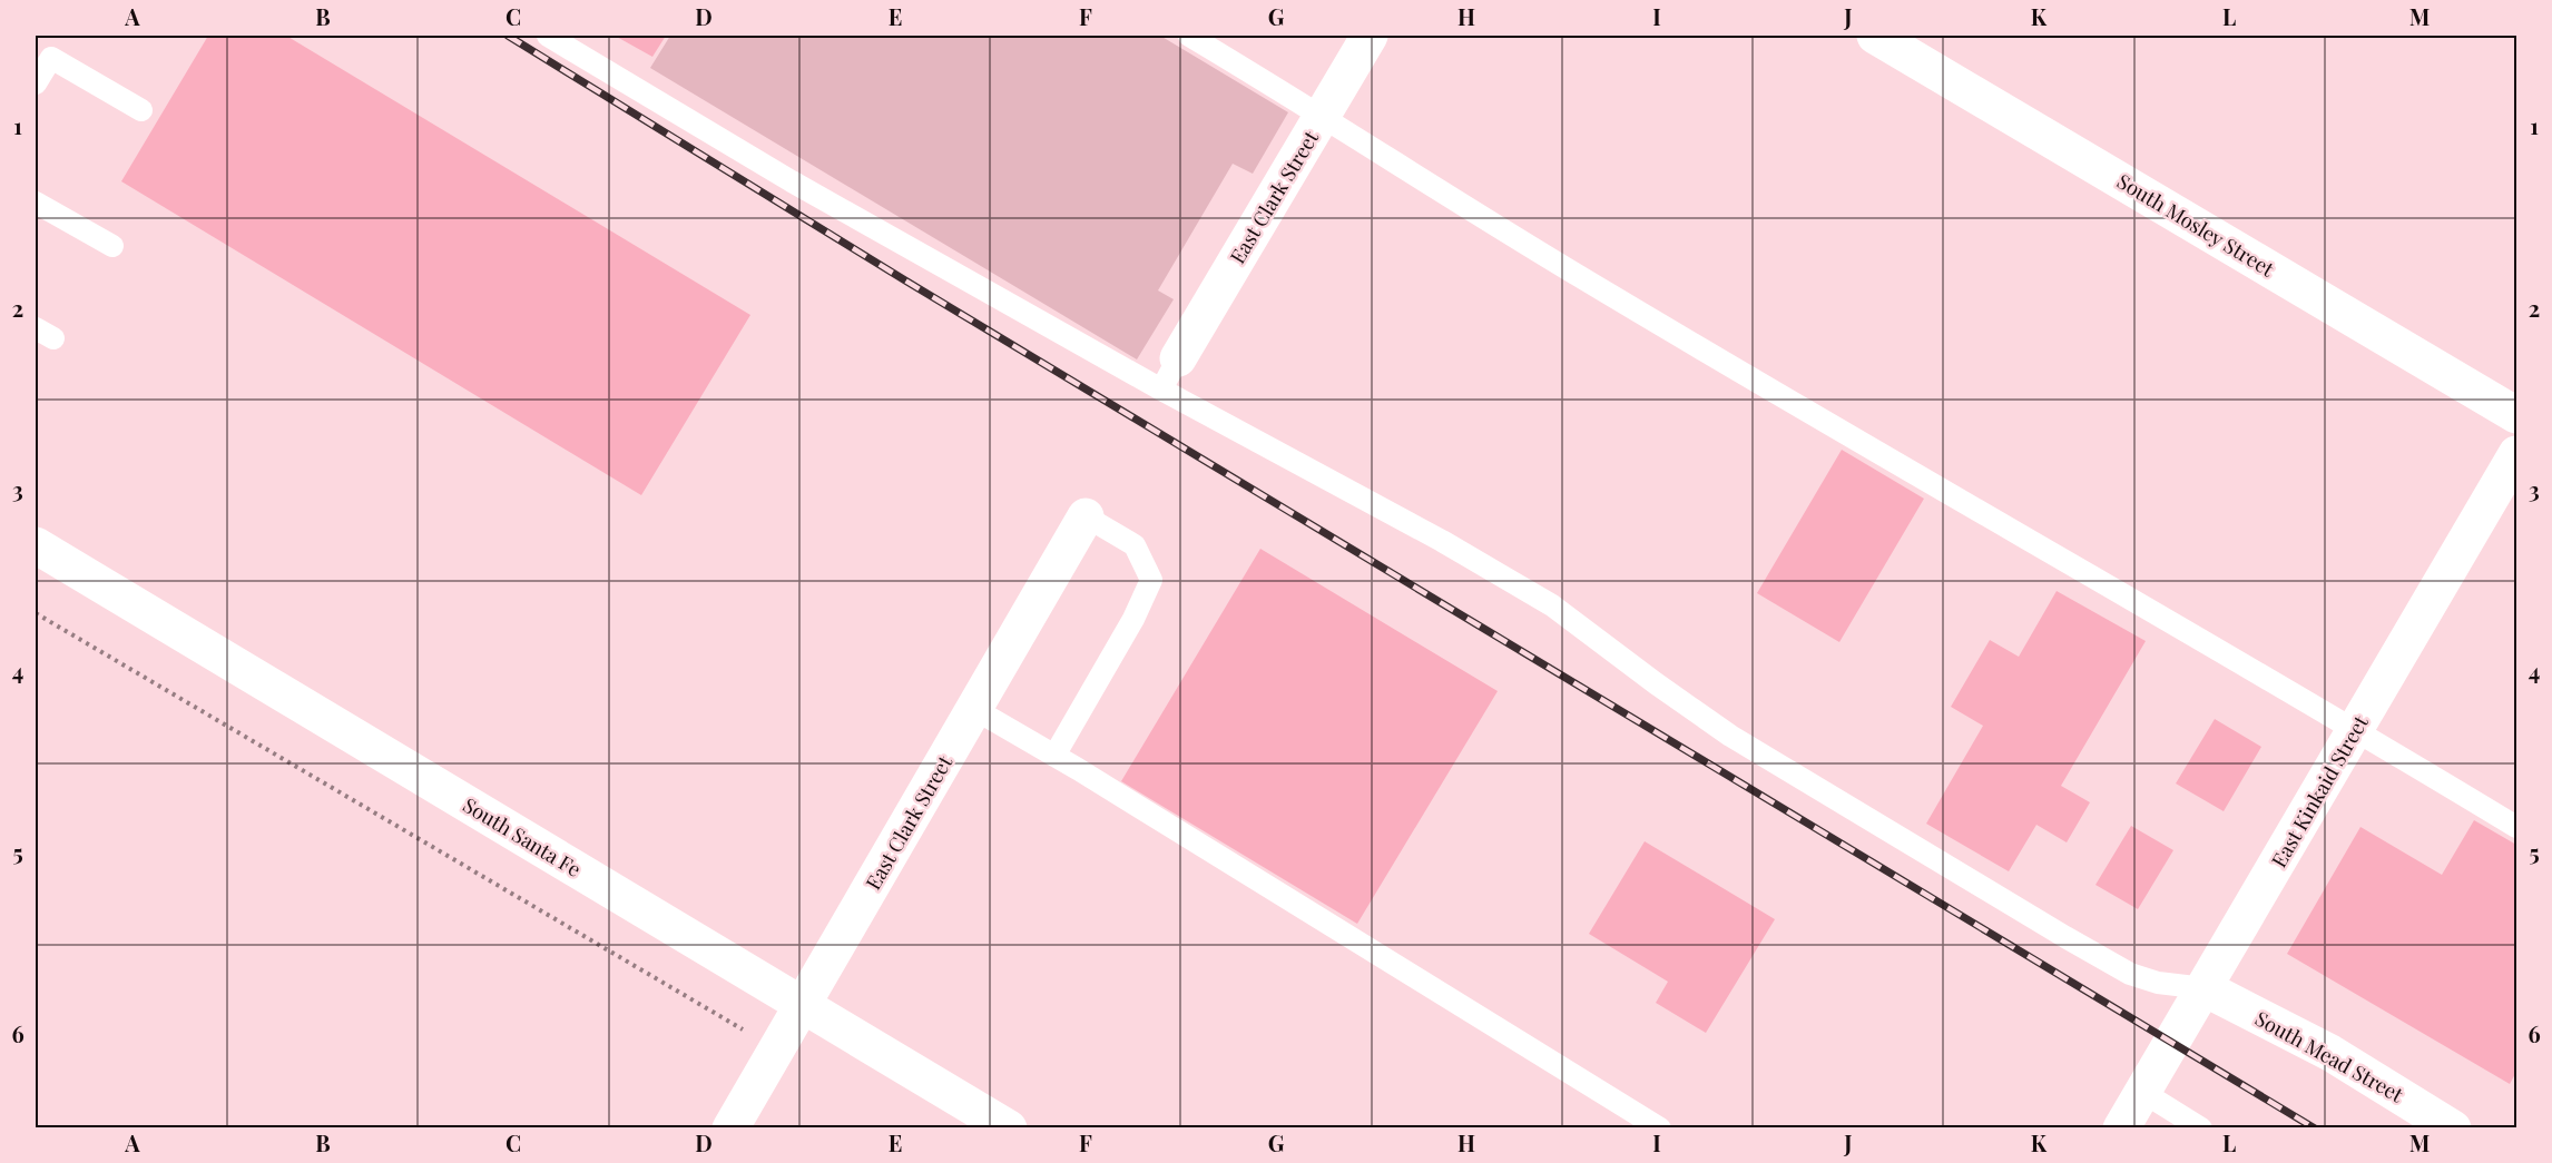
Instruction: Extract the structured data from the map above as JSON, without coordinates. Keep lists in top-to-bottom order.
{
  "streets": {
    "street": [
      "East Clark Street",
      "South Mosley Street",
      "East Kinkaid Street",
      "South Santa Fe",
      "South Mead Street"
    ]
  },
  "crossings": [
    ["East Clark Street", "South Santa Fe"],
    ["East Kinkaid Street", "South Mead Street"]
  ],
  "grid": {
    "columns": [
      "A",
      "B",
      "C",
      "D",
      "E",
      "F",
      "G",
      "H",
      "I",
      "J",
      "K",
      "L",
      "M"
    ],
    "rows": [
      "1",
      "2",
      "3",
      "4",
      "5",
      "6"
    ]
  }
}
